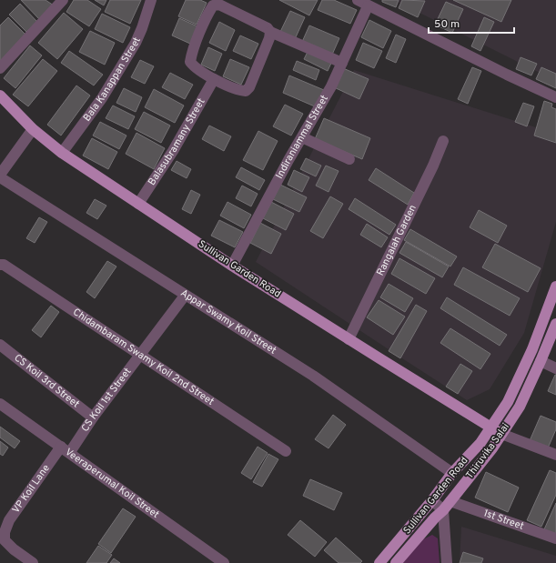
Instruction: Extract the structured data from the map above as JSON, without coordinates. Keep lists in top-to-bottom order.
{
  "streets": {
    "main road": ["Sullivan Garden Road", "Thiruvika Salai"],
    "street": [
      "Bala Kanappan Street",
      "Indiraniammal Street",
      "Balasubramany Street",
      "Rangaiah Garden",
      "Appar Swamy Koil Street",
      "Chidambaram Swamy Koil 2nd Street",
      "CS Koil 3rd Street",
      "CS Koil 1st Street",
      "Veeraperumal Koil Street",
      "VP Koil Lane",
      "1st Street"
    ]
  },
  "crossings": [
    ["Bala Kanappan Street", "Sullivan Garden Road"],
    ["Indiraniammal Street", "Sullivan Garden Road"],
    ["Balasubramany Street", "Sullivan Garden Road"],
    ["Rangaiah Garden", "Sullivan Garden Road"],
    ["Sullivan Garden Road", "Appar Swamy Koil Street"],
    ["Sullivan Garden Road", "Thiruvika Salai"],
    ["Appar Swamy Koil Street", "CS Koil 1st Street"],
    ["Chidambaram Swamy Koil 2nd Street", "CS Koil 1st Street"],
    ["CS Koil 3rd Street", "CS Koil 1st Street"],
    ["CS Koil 1st Street", "Veeraperumal Koil Street"],
    ["CS Koil 1st Street", "VP Koil Lane"],
    ["Thiruvika Salai", "1st Street"],
    ["Veeraperumal Koil Street", "VP Koil Lane"]
  ],
  "scale_bar": "50 m"
}
